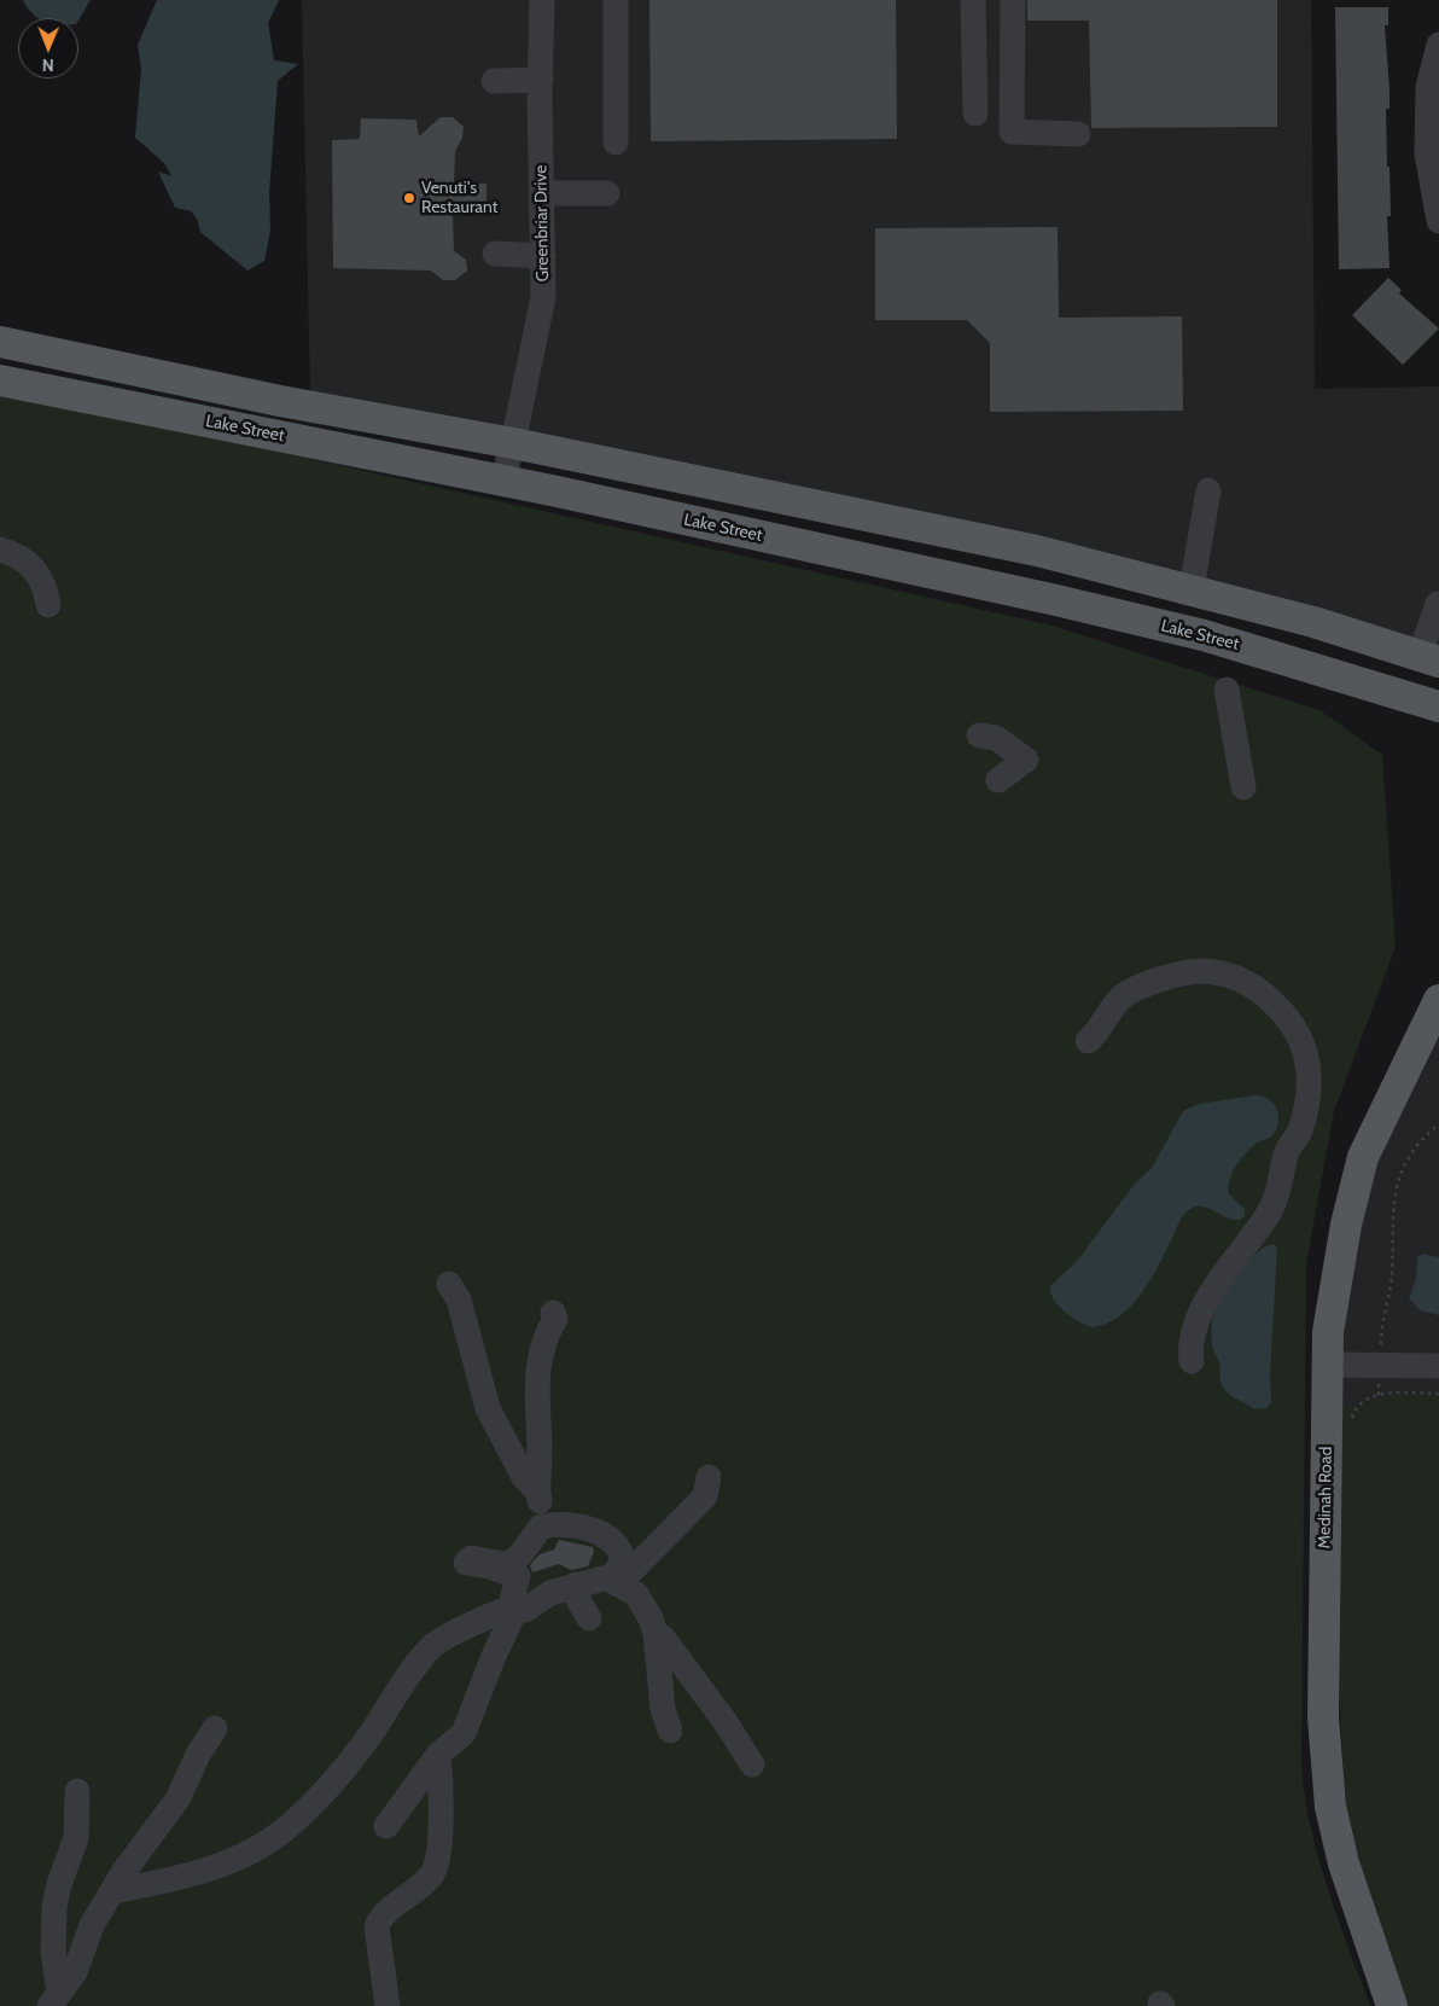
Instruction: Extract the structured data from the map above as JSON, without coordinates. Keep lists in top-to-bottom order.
{
  "streets": {
    "main road": ["Lake Street", "Medinah Road"],
    "street": ["Greenbriar Drive"]
  },
  "crossings": [
    ["Greenbriar Drive", "Lake Street"]
  ],
  "places": ["Venuti's Restaurant"],
  "north": "bottom"
}
